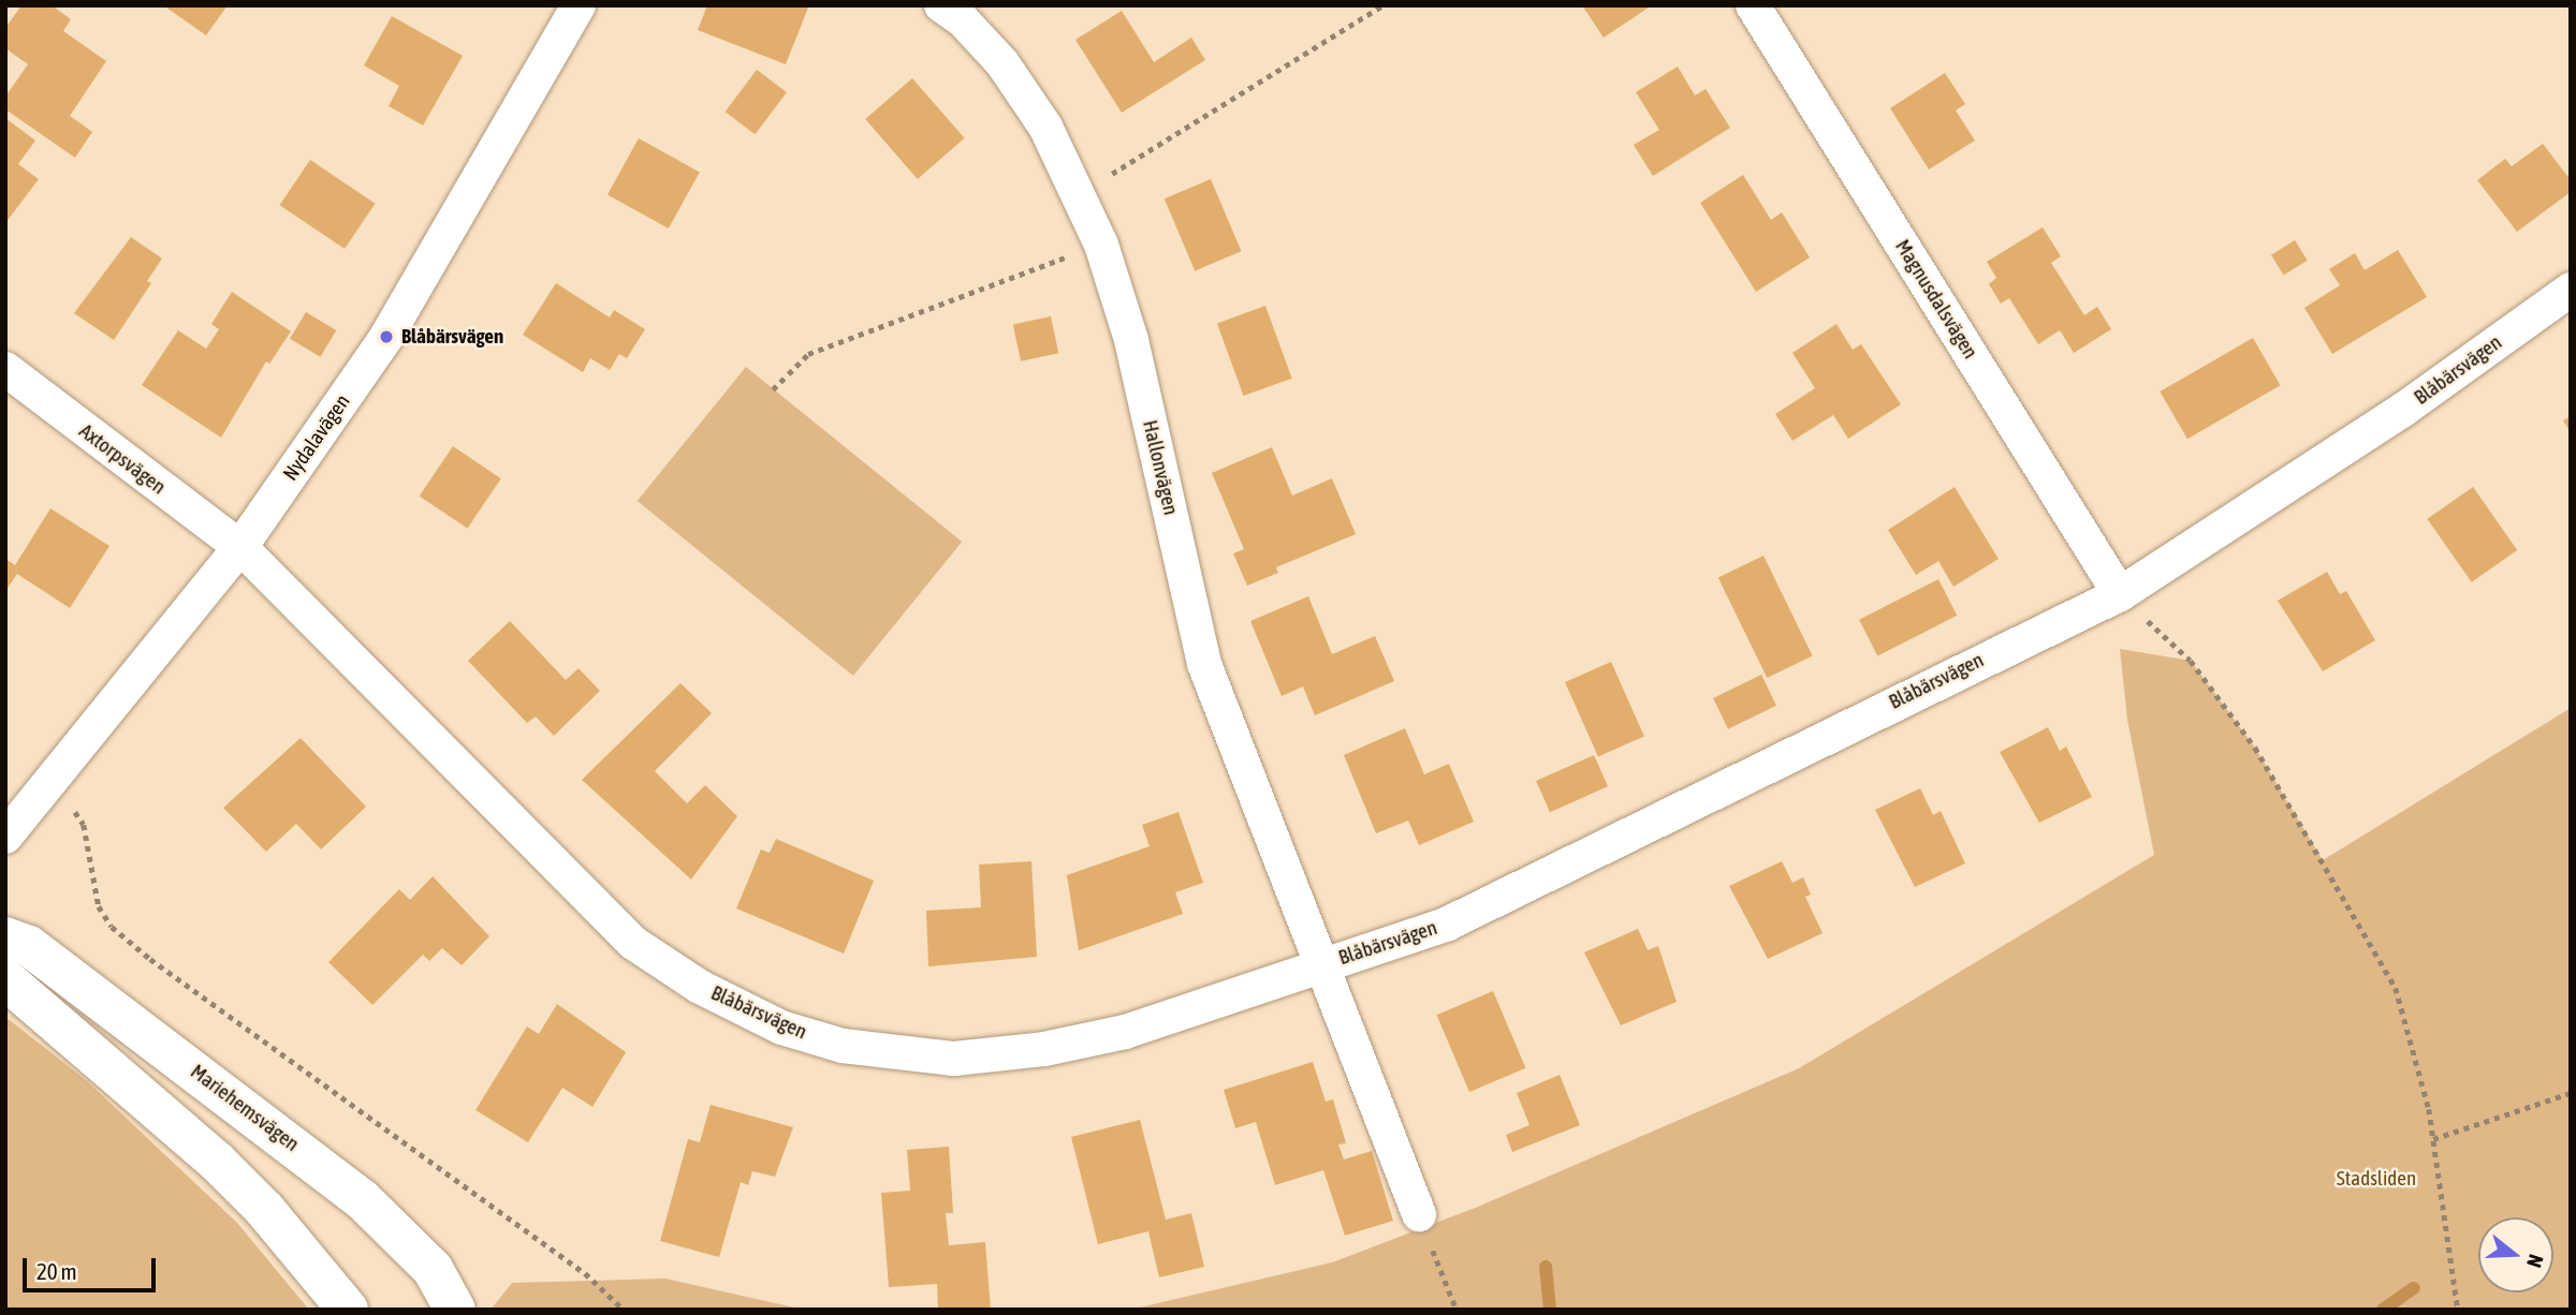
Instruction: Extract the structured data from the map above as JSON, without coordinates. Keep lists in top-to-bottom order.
{
  "streets": {
    "street": [
      "Magnusdalsvägen",
      "Blåbärsvägen",
      "Nydalavägen",
      "Axtorpsvägen",
      "Hallonvägen",
      "Mariehemsvägen"
    ]
  },
  "crossings": [
    ["Magnusdalsvägen", "Blåbärsvägen"],
    ["Blåbärsvägen", "Nydalavägen"],
    ["Blåbärsvägen", "Axtorpsvägen"],
    ["Blåbärsvägen", "Hallonvägen"],
    ["Nydalavägen", "Axtorpsvägen"]
  ],
  "parks": ["Stadsliden"],
  "places": ["Blåbärsvägen"],
  "scale_bar": "20 m",
  "north": "right"
}
